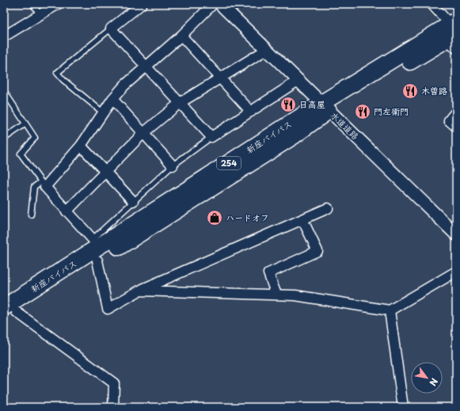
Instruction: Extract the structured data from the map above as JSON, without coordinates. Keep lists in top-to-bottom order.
{
  "streets": {
    "highway": ["新座バイパス", "254"],
    "street": ["水道道路"]
  },
  "crossings": [
    ["水道道路", "新座バイパス"]
  ],
  "places": {
    "restaurant": ["木曽路", "日高屋", "門左衛門"],
    "shop": ["ハードオフ"]
  },
  "north": "bottom right"
}
